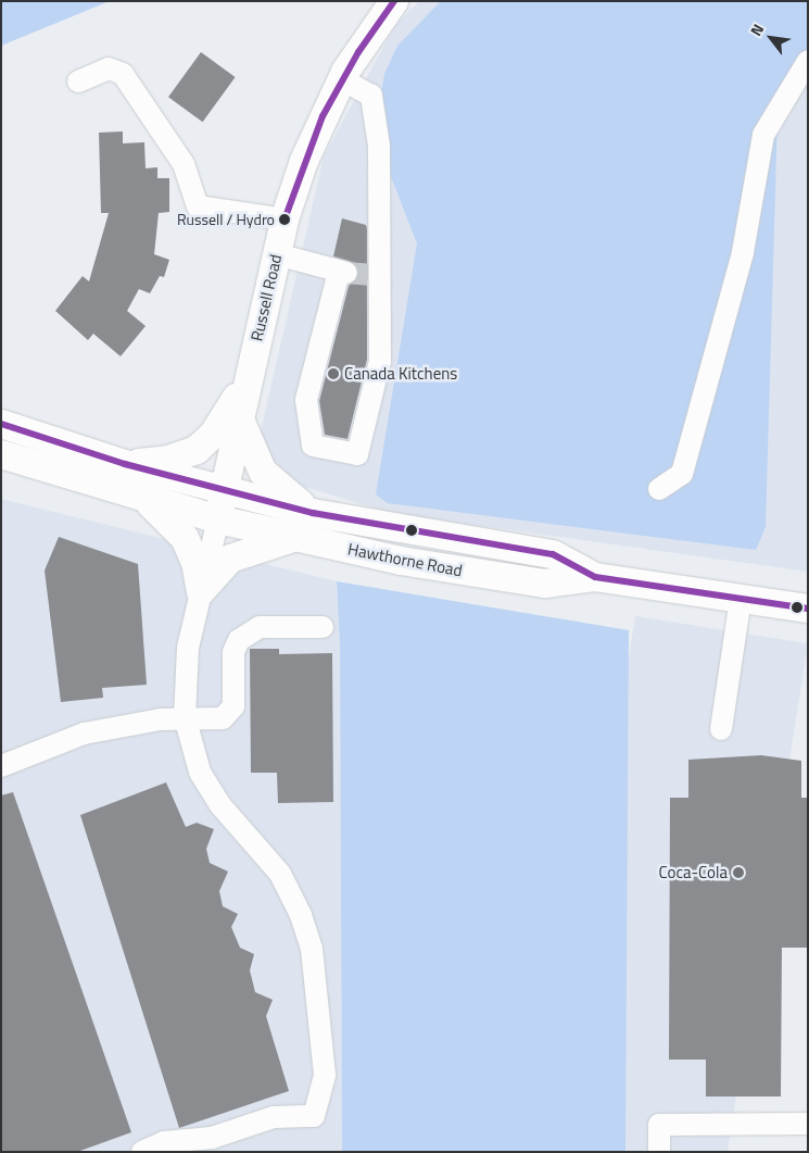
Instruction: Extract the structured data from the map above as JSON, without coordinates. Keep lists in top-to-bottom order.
{
  "streets": {
    "main road": ["Russell Road", "Hawthorne Road"]
  },
  "crossings": [
    ["Russell Road", "Hawthorne Road"]
  ],
  "places": ["Russell / Hydro", "Canada Kitchens", "Coca-Cola"],
  "north": "top left"
}
